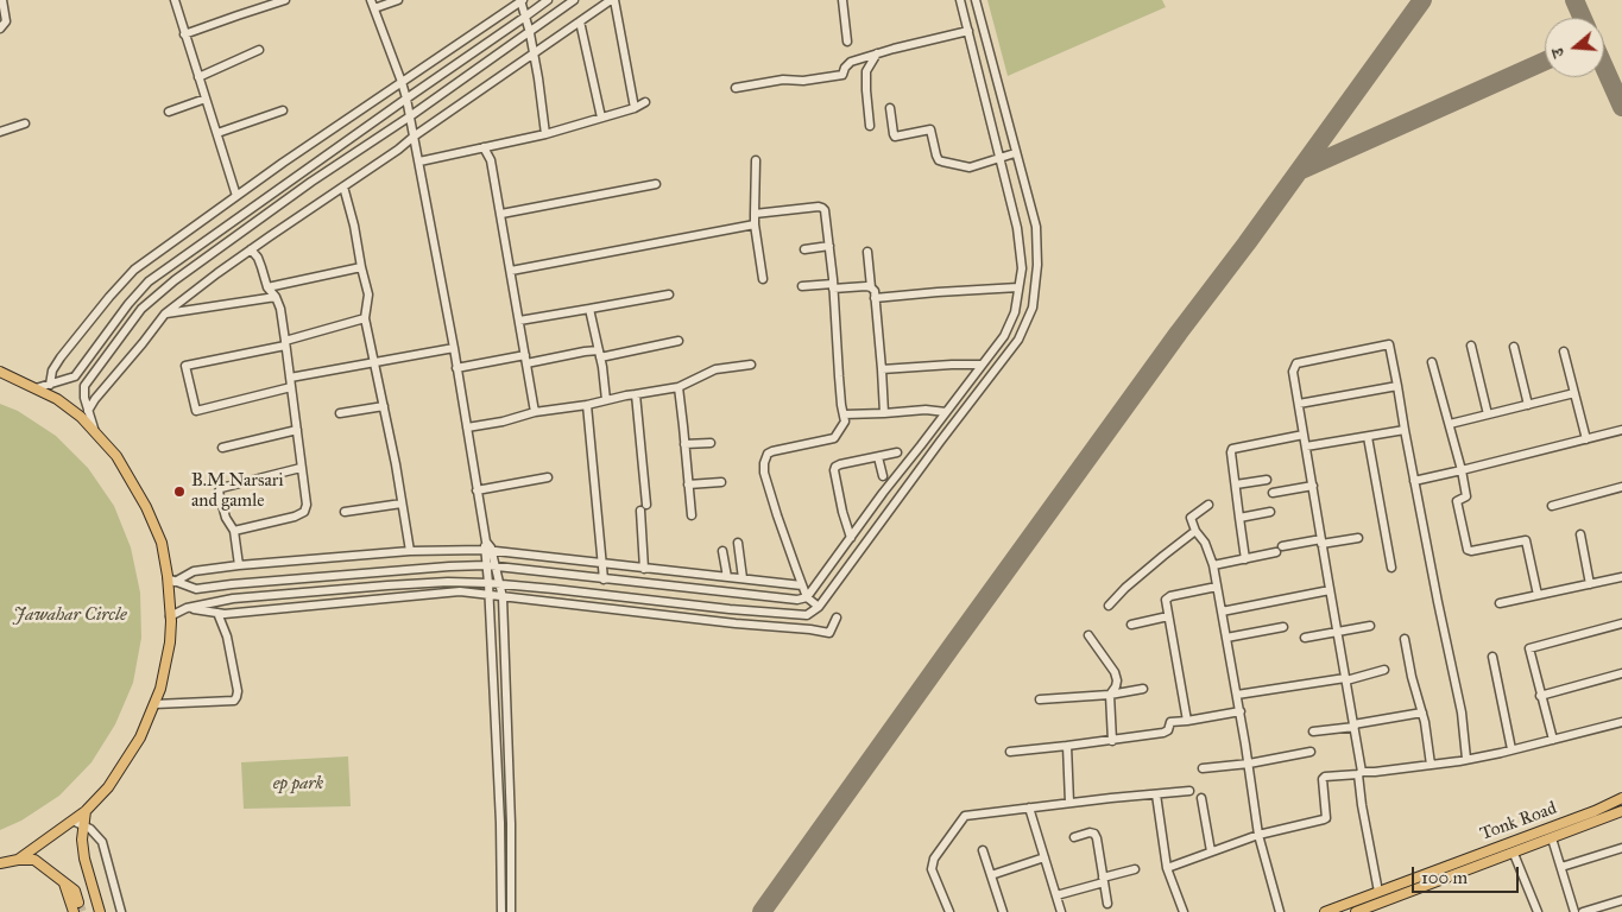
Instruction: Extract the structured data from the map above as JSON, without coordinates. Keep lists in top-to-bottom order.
{
  "streets": {
    "main road": ["Tonk Road"]
  },
  "parks": ["Jawahar Circle", "ep park"],
  "places": ["B.M Narsari and gamle"],
  "scale_bar": "100 m",
  "north": "left"
}
